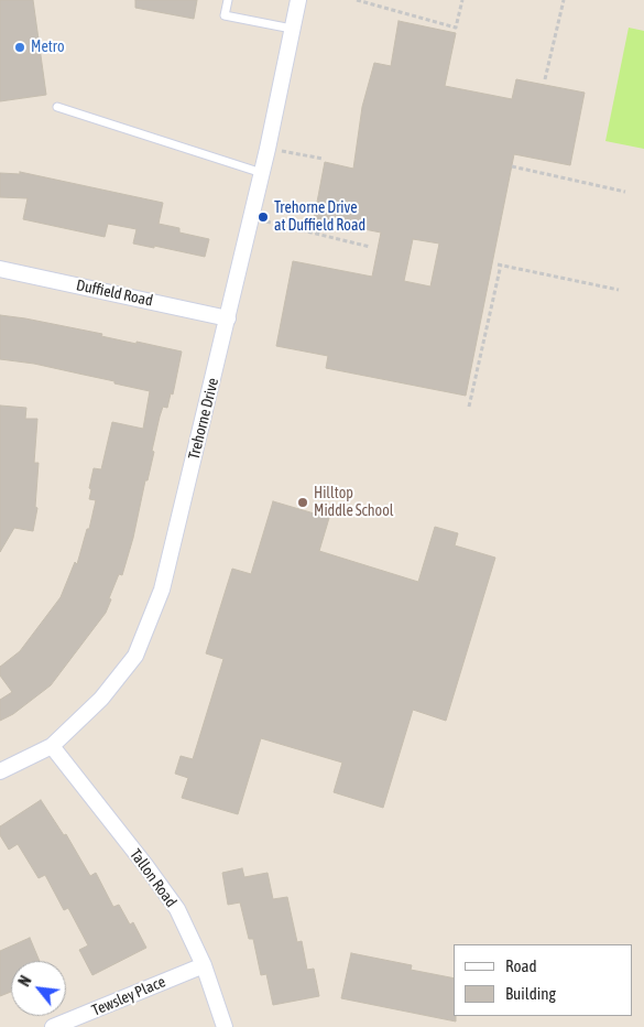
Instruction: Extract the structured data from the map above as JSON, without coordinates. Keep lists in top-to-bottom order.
{
  "streets": {
    "street": [
      "Duffield Road",
      "Trehorne Drive",
      "Tallon Road",
      "Tewsley Place"
    ]
  },
  "crossings": [
    ["Duffield Road", "Trehorne Drive"],
    ["Trehorne Drive", "Tallon Road"],
    ["Tallon Road", "Tewsley Place"]
  ],
  "places": ["Metro", "Trehorne Drive at Duffield Road", "Hilltop Middle School"],
  "legend": ["Road", "Building"],
  "north": "top left"
}
